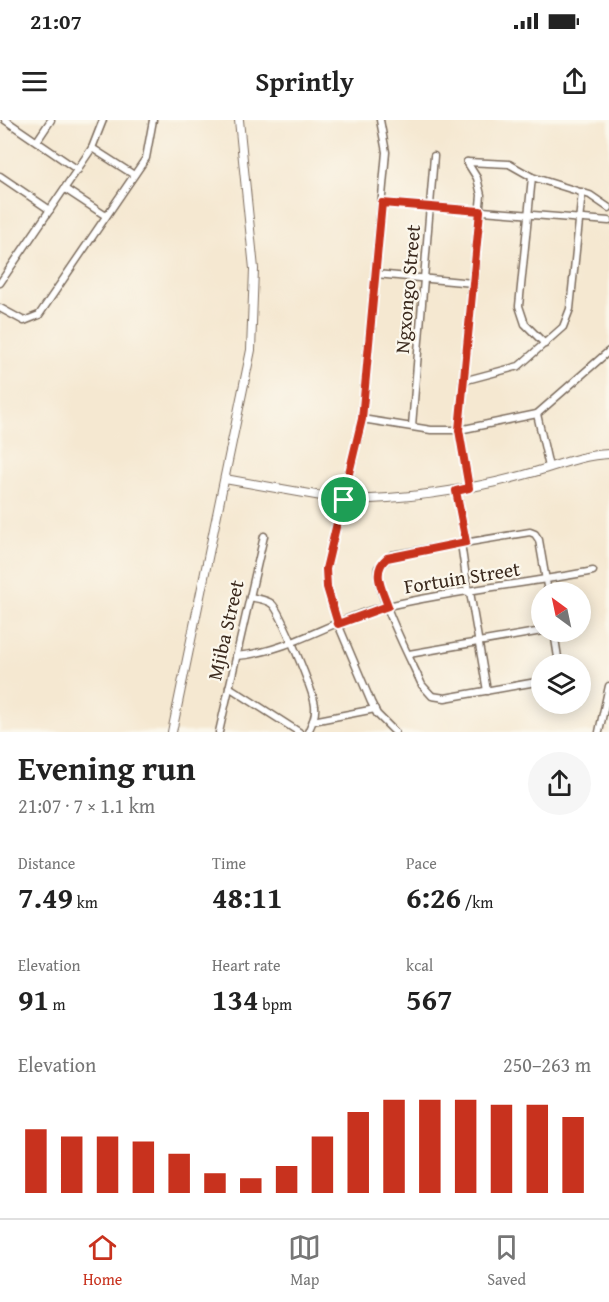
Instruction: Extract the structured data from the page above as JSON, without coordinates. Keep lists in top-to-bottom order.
{
  "streets": {
    "street": ["Ngxongo Street", "Fortuin Street", "Mjiba Street"]
  },
  "crossings": [
    ["Fortuin Street", "Mjiba Street"]
  ],
  "north": "top left",
  "page": {
    "status": "21:07",
    "header": "Sprintly",
    "heading": ["Evening run", "21:07 · 7 × 1.1 km"],
    "stats": [
      ["Distance", "7.49 km"],
      ["Time", "48:11"],
      ["Pace", "6:26 /km"],
      ["Elevation", "91 m"],
      ["Heart rate", "134 bpm"],
      ["kcal", "567"]
    ],
    "chart": ["Elevation", "250–263 m"],
    "tabs": ["Home", "Map", "Saved"]
  }
}
